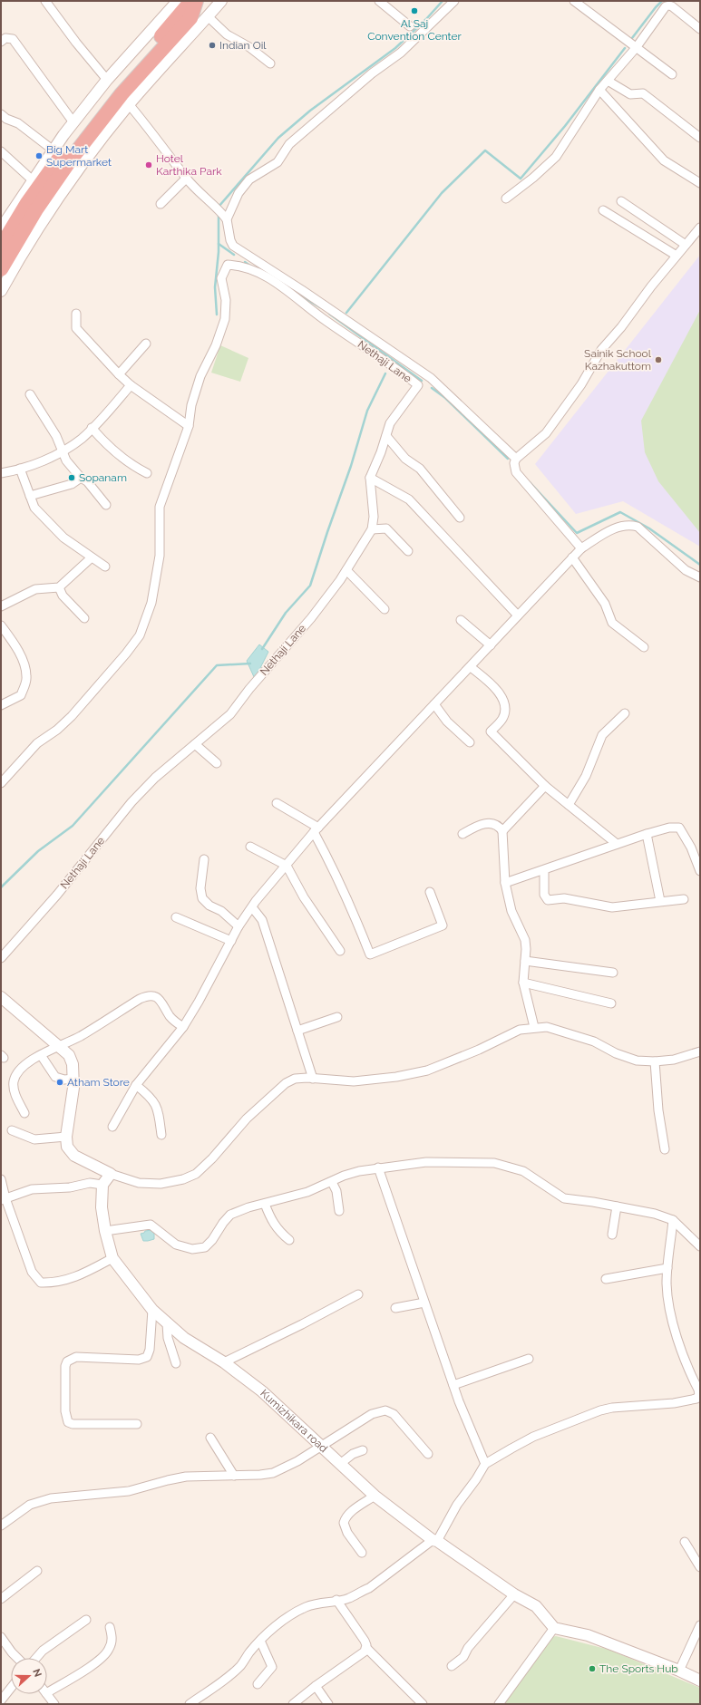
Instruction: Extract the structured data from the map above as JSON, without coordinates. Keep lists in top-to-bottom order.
{
  "streets": {
    "street": ["Nethaji Lane", "Kumizhikara road"]
  },
  "places": [
    "Al Saj Convention Center",
    "Indian Oil",
    "Big Mart Supermarket",
    "Hotel Karthika Park",
    "Sainik School Kazhakuttom",
    "Sopanam",
    "Atham Store",
    "The Sports Hub"
  ],
  "north": "right"
}
